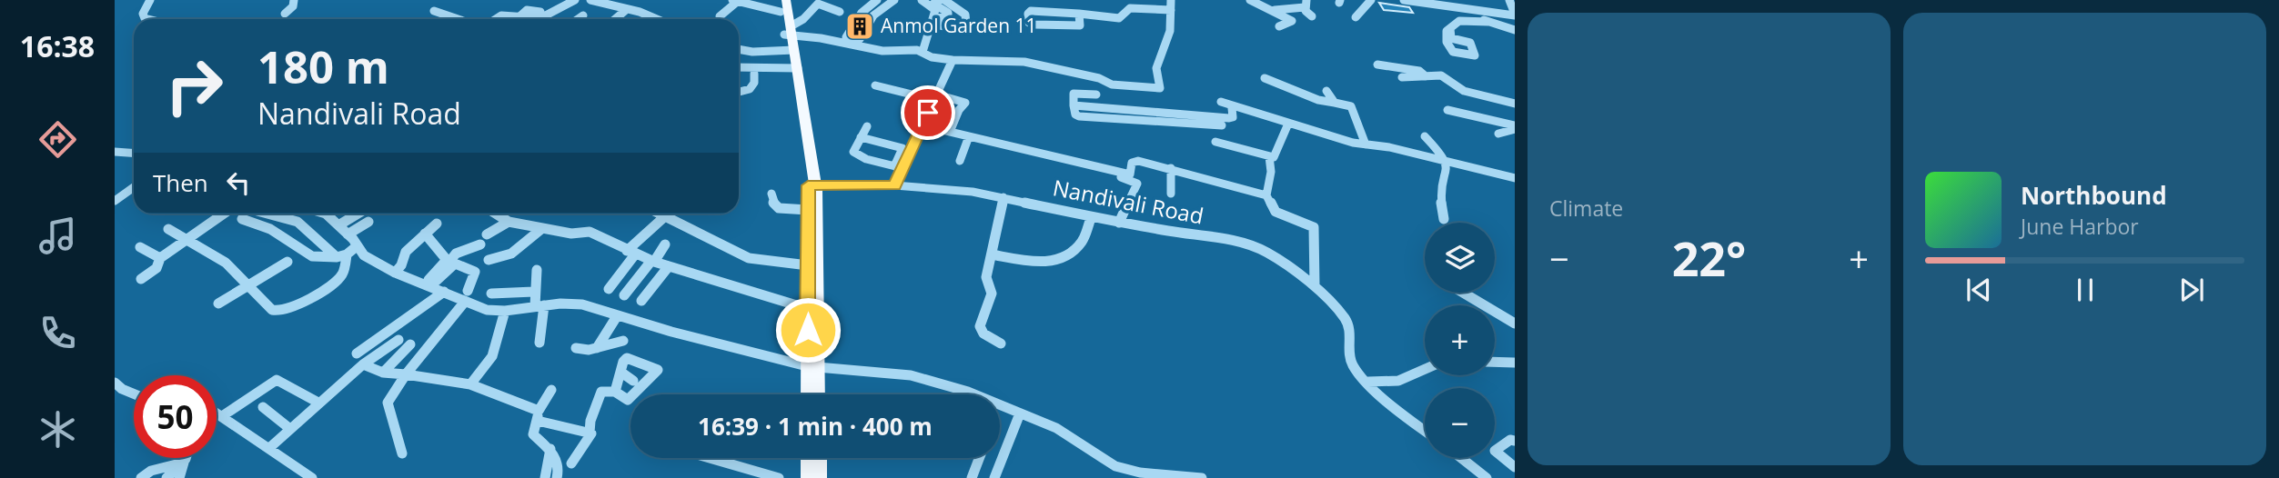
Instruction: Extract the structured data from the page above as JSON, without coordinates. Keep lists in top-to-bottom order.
{
  "streets": {
    "street": ["Nandivali Road"]
  },
  "places": {
    "building": ["Anmol Garden 11"]
  },
  "page": {
    "tabs": "16:38",
    "tile": "Climate",
    "turn": ["180 m", "Nandivali Road"],
    "then": "Then",
    "song": ["Northbound", "June Harbor"],
    "map_buttons": ["+", "−"],
    "heat": ["−", "22°", "+"],
    "limit": "50",
    "trip": "16:39 · 1 min · 400 m"
  }
}
